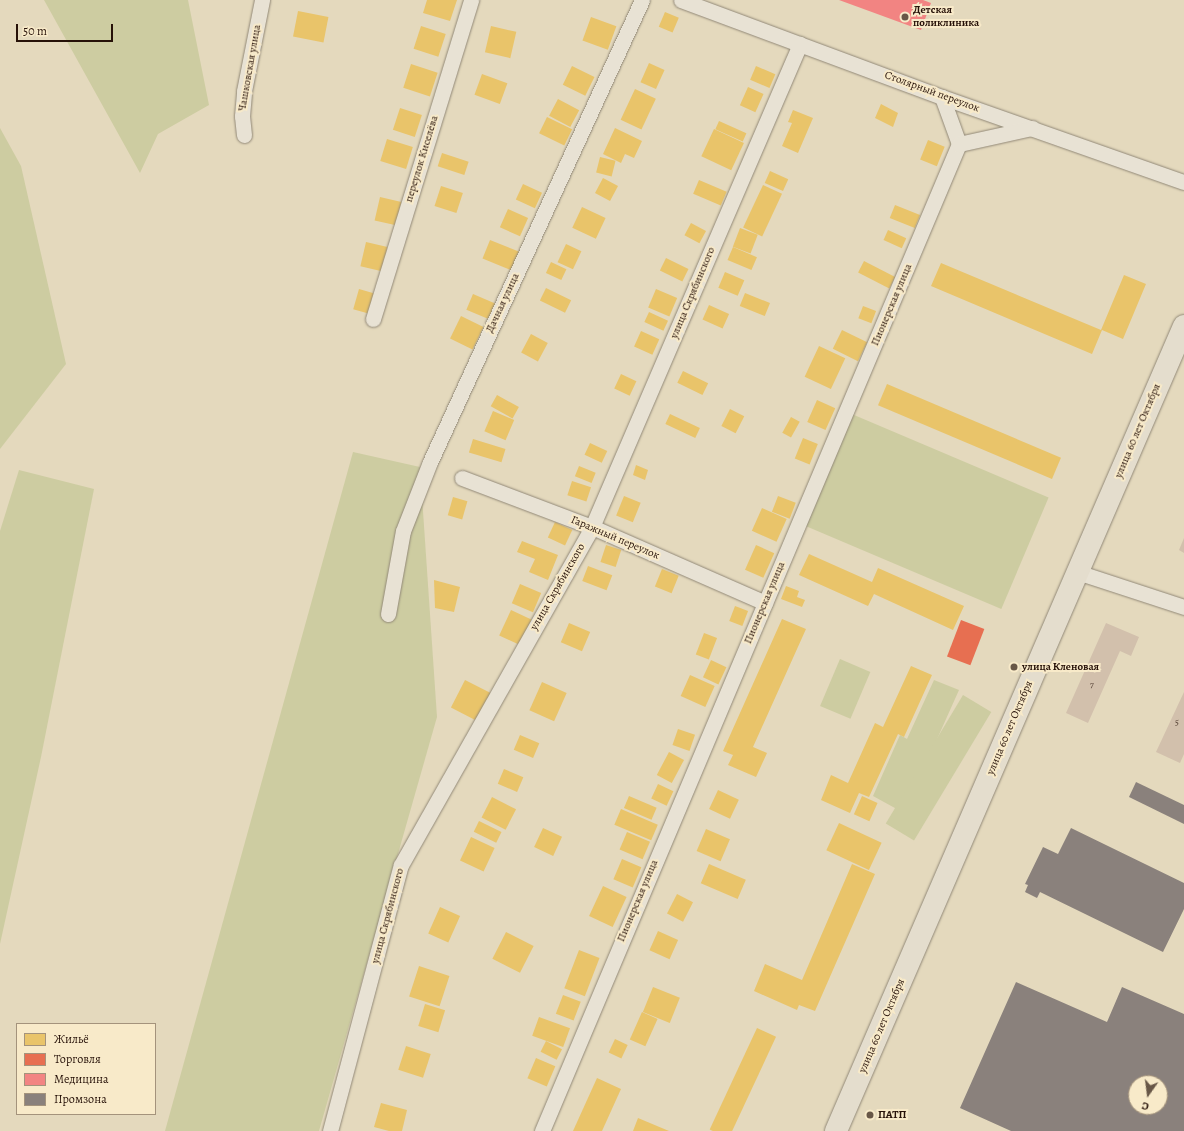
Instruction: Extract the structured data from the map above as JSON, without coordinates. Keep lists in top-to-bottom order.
{
  "streets": {
    "main road": ["улица 60 лет Октября"],
    "street": [
      "Чашковская улица",
      "Столярный переулок",
      "переулок Киселёва",
      "улица Скрябинского",
      "Дачная улица",
      "Пионерская улица",
      "Гаражный переулок"
    ]
  },
  "crossings": [
    ["Столярный переулок", "улица Скрябинского"],
    ["улица Скрябинского", "Гаражный переулок"],
    ["Пионерская улица", "Гаражный переулок"]
  ],
  "places": ["Детская поликлиника", "улица Кленовая", "ПАТП"],
  "house_numbers": ["7", "5"],
  "legend": [
    "Жильё",
    "Торговля",
    "Медицина",
    "Промзона"
  ],
  "scale_bar": "50 m",
  "north": "bottom"
}
